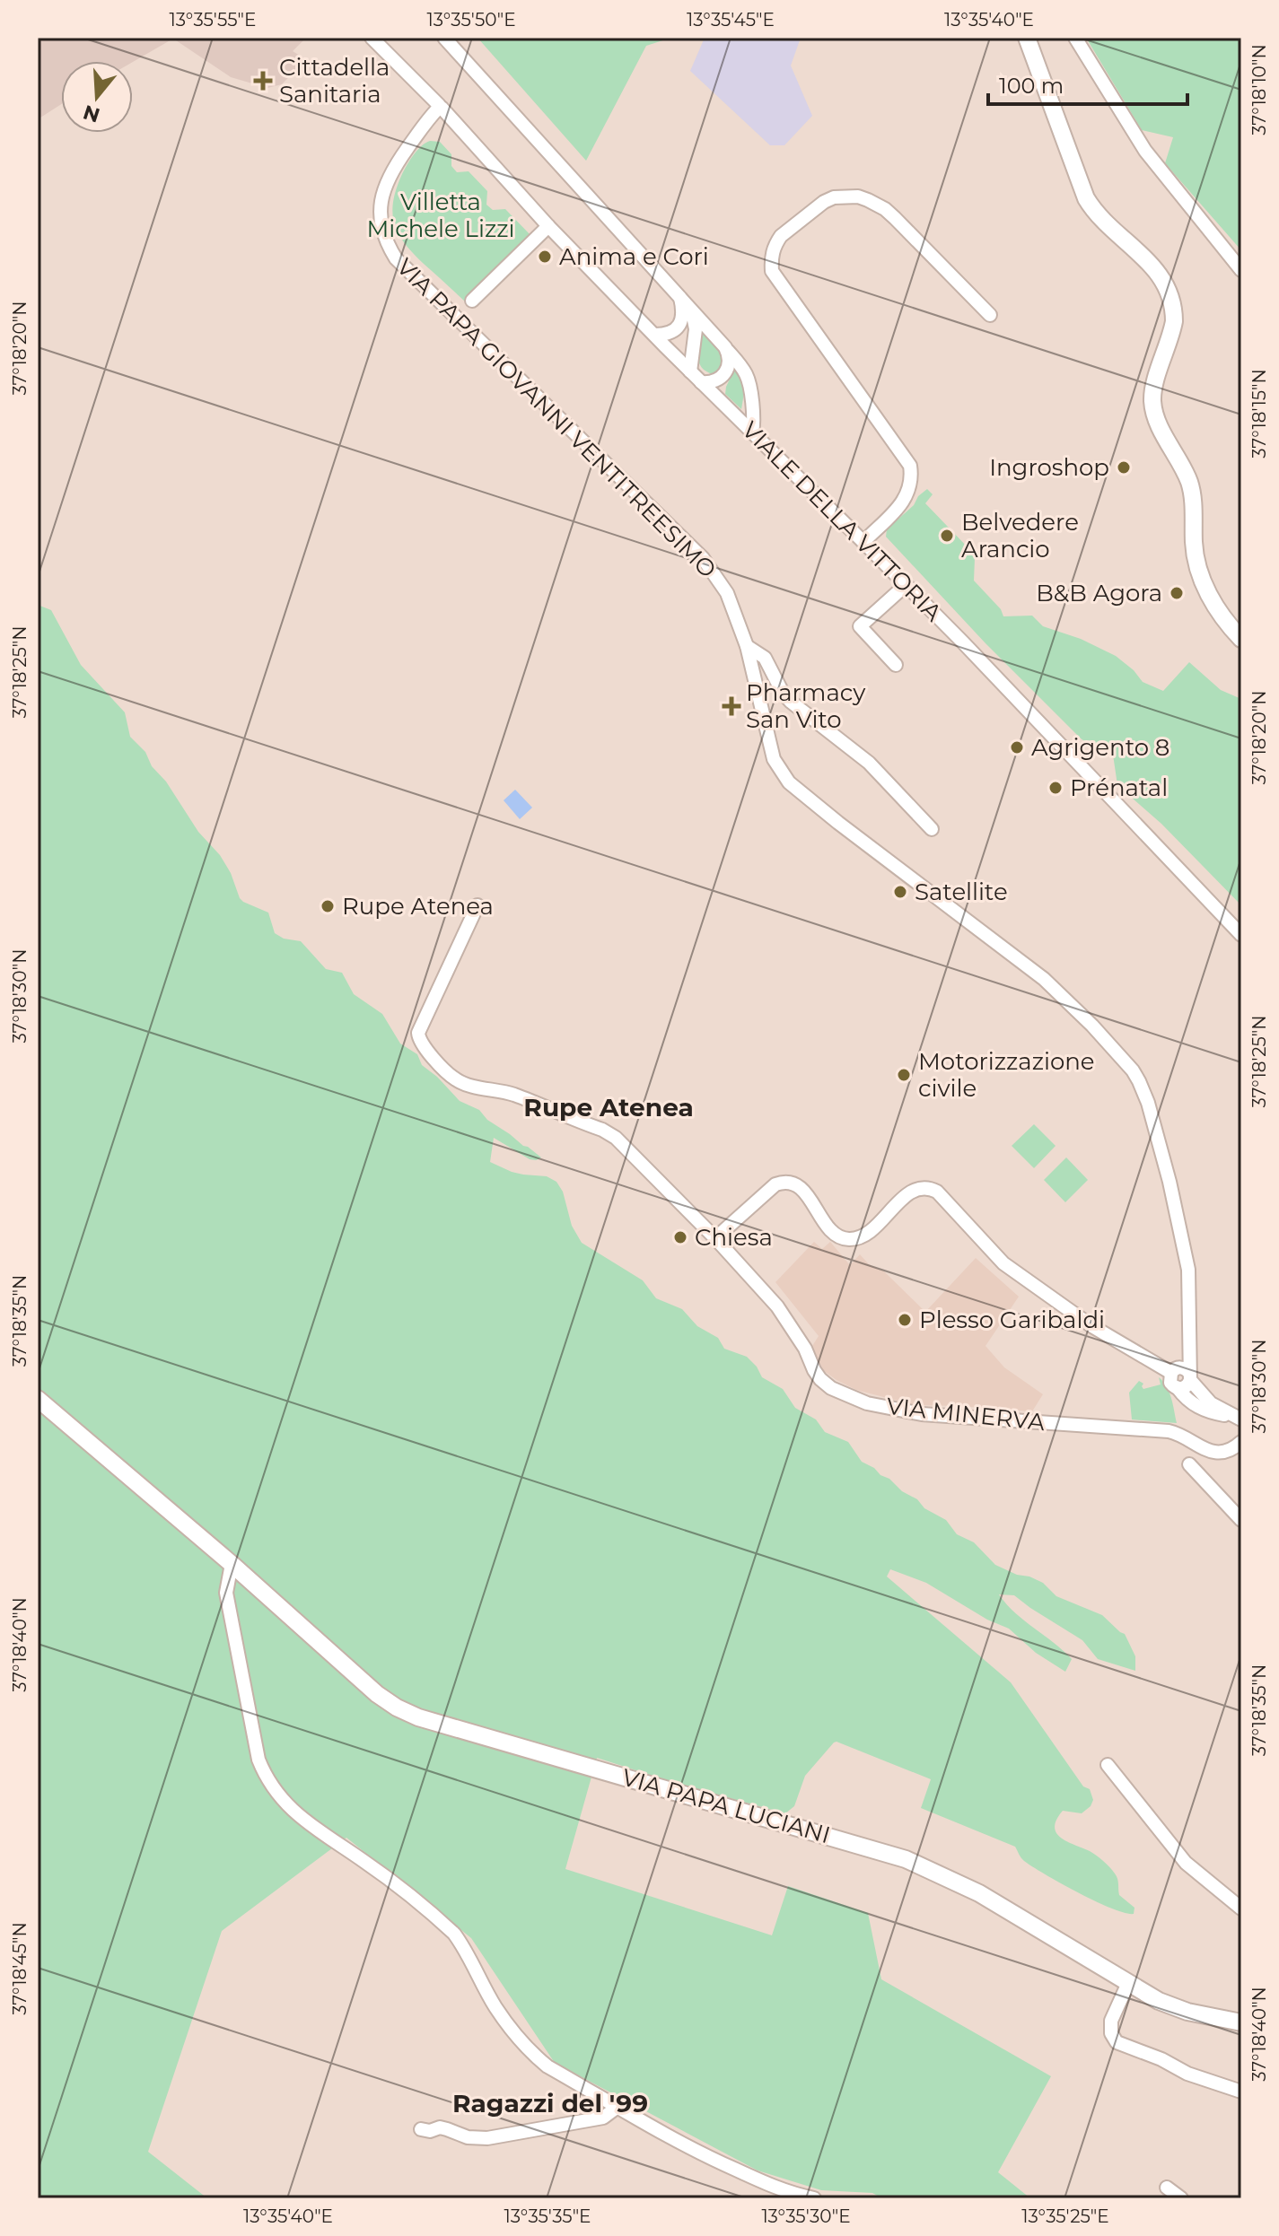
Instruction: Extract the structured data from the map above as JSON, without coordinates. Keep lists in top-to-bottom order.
{
  "streets": {
    "street": [
      "VIA PAPA GIOVANNI VENTITREESIMO",
      "VIALE DELLA VITTORIA",
      "VIA MINERVA",
      "VIA PAPA LUCIANI"
    ]
  },
  "crossings": [
    ["VIA PAPA GIOVANNI VENTITREESIMO", "VIALE DELLA VITTORIA"]
  ],
  "districts": ["Rupe Atenea", "Ragazzi del '99"],
  "parks": ["Villetta Michele Lizzi"],
  "places": {
    "health": ["Cittadella Sanitaria", "Pharmacy San Vito"],
    "other": [
      "Anima e Cori",
      "Ingroshop",
      "Belvedere Arancio",
      "B&B Agora",
      "Agrigento 8",
      "Prénatal",
      "Satellite",
      "Rupe Atenea",
      "Motorizzazione civile",
      "Chiesa",
      "Plesso Garibaldi"
    ]
  },
  "scale_bar": "100 m",
  "north": "bottom",
  "coordinates": [
    "13°35'55\"E",
    "13°35'50\"E",
    "13°35'45\"E",
    "13°35'40\"E",
    "37°18'10\"N",
    "37°18'20\"N",
    "37°18'15\"N",
    "37°18'25\"N",
    "37°18'30\"N",
    "37°18'35\"N",
    "37°18'40\"N",
    "37°18'45\"N",
    "13°35'35\"E",
    "13°35'30\"E",
    "13°35'25\"E"
  ]
}
